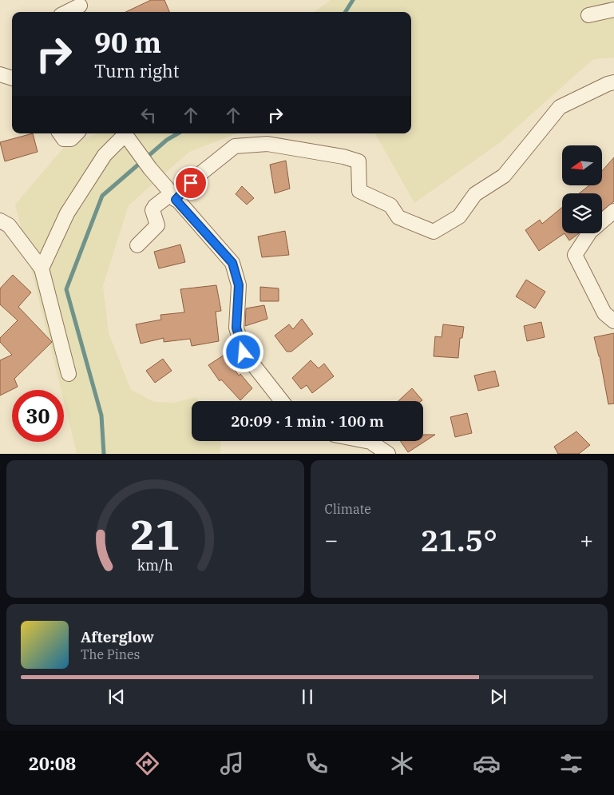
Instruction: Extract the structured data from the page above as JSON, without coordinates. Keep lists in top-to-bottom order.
{
  "north": "left",
  "page": {
    "turn": ["90 m", "Turn right"],
    "limit": "30",
    "trip": "20:09 · 1 min · 100 m",
    "tile": "Climate",
    "heat": ["−", "21.5°", "+"],
    "song": ["Afterglow", "The Pines"],
    "tabs": "20:08",
    "gauge": ["21", "km/h"]
  }
}
